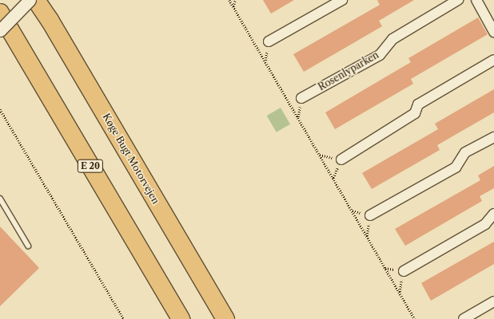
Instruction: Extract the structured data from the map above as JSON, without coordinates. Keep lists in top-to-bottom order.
{
  "streets": {
    "highway": ["Køge Bugt Motorvejen", "E 20"],
    "street": ["Rosenlyparken"]
  }
}
